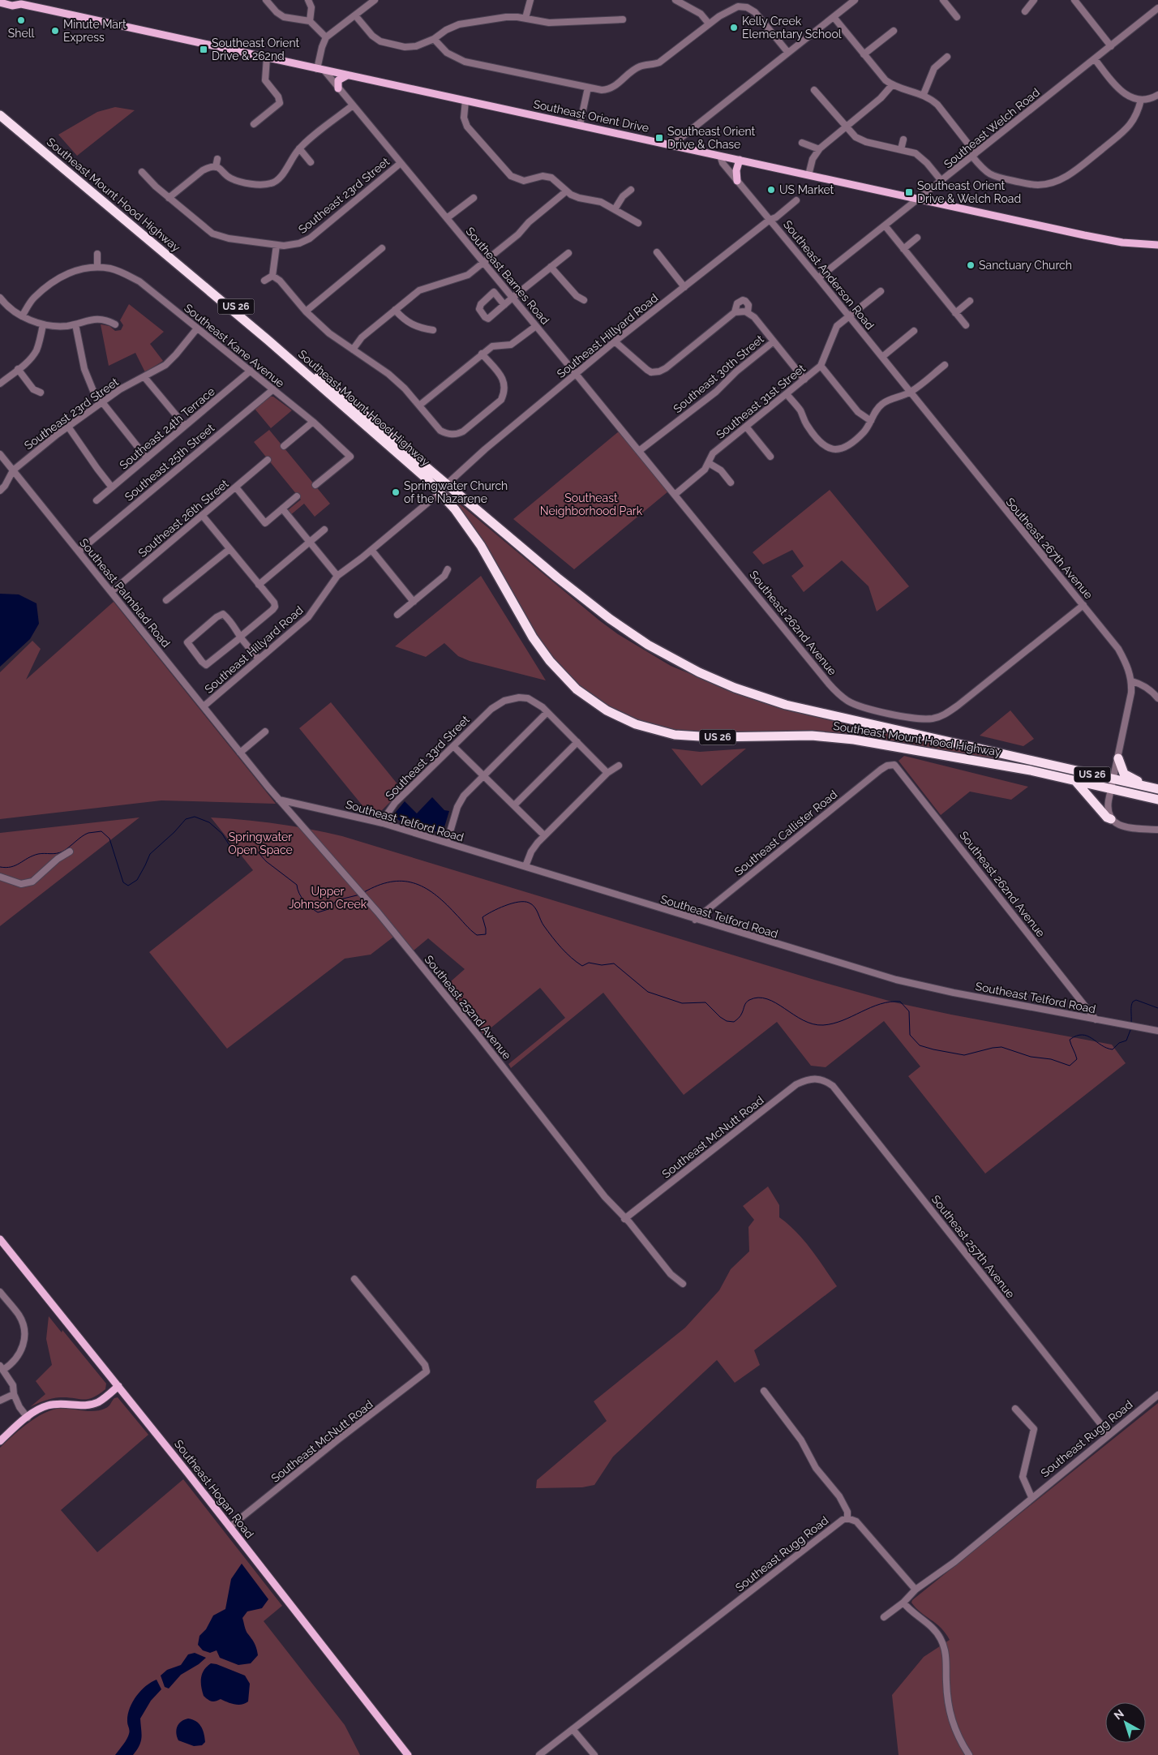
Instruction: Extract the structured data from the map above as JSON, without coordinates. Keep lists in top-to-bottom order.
{
  "streets": {
    "highway": ["Southeast Mount Hood Highway", "US 26"],
    "main road": ["Southeast Orient Drive", "Southeast Hogan Road"],
    "street": [
      "Southeast Welch Road",
      "Southeast 23rd Street",
      "Southeast Anderson Road",
      "Southeast Barnes Road",
      "Southeast Hillyard Road",
      "Southeast Kane Avenue",
      "Southeast 30th Street",
      "Southeast 31st Street",
      "Southeast 24th Terrace",
      "Southeast 25th Street",
      "Southeast 26th Street",
      "Southeast 267th Avenue",
      "Southeast Palmblad Road",
      "Southeast 262nd Avenue",
      "Southeast 33rd Street",
      "Southeast Telford Road",
      "Southeast Callister Road",
      "Southeast 252nd Avenue",
      "Southeast McNutt Road",
      "Southeast 257th Avenue",
      "Southeast Rugg Road"
    ]
  },
  "crossings": [
    ["Southeast Orient Drive", "Southeast Welch Road"],
    ["Southeast Orient Drive", "Southeast Anderson Road"],
    ["Southeast Orient Drive", "Southeast Barnes Road"],
    ["Southeast Welch Road", "Southeast Anderson Road"],
    ["Southeast Mount Hood Highway", "Southeast Hillyard Road"],
    ["Southeast 23rd Street", "Southeast Barnes Road"],
    ["Southeast 23rd Street", "Southeast Kane Avenue"],
    ["Southeast 23rd Street", "Southeast Palmblad Road"],
    ["Southeast Anderson Road", "Southeast Hillyard Road"],
    ["Southeast Anderson Road", "Southeast 31st Street"],
    ["Southeast Anderson Road", "Southeast 267th Avenue"],
    ["Southeast Barnes Road", "Southeast Hillyard Road"],
    ["Southeast Barnes Road", "Southeast 30th Street"],
    ["Southeast Barnes Road", "Southeast 31st Street"],
    ["Southeast Barnes Road", "Southeast 262nd Avenue"],
    ["Southeast Hillyard Road", "Southeast Palmblad Road"],
    ["Southeast Kane Avenue", "Southeast 24th Terrace"],
    ["Southeast Kane Avenue", "Southeast 25th Street"],
    ["Southeast 31st Street", "Southeast 262nd Avenue"],
    ["Southeast 25th Street", "Southeast Palmblad Road"],
    ["Southeast 26th Street", "Southeast Palmblad Road"],
    ["Southeast 267th Avenue", "Southeast 262nd Avenue"],
    ["Southeast Palmblad Road", "Southeast 252nd Avenue"],
    ["Southeast 262nd Avenue", "Southeast Telford Road"],
    ["Southeast 262nd Avenue", "Southeast Callister Road"],
    ["Southeast 33rd Street", "Southeast Telford Road"],
    ["Southeast Telford Road", "Southeast Callister Road"],
    ["Southeast Telford Road", "Southeast 252nd Avenue"],
    ["Southeast 252nd Avenue", "Southeast McNutt Road"],
    ["Southeast McNutt Road", "Southeast 257th Avenue"],
    ["Southeast McNutt Road", "Southeast Hogan Road"],
    ["Southeast 257th Avenue", "Southeast Rugg Road"]
  ],
  "parks": ["Southeast Neighborhood Park", "Springwater Open Space", "Upper Johnson Creek"],
  "places": {
    "other": [
      "Shell",
      "Kelly Creek Elementary School",
      "Minute Mart Express",
      "US Market",
      "Sanctuary Church",
      "Springwater Church of the Nazarene"
    ],
    "transit": ["Southeast Orient Drive & 262nd", "Southeast Orient Drive & Chase", "Southeast Orient Drive & Welch Road"]
  },
  "north": "top left"
}
